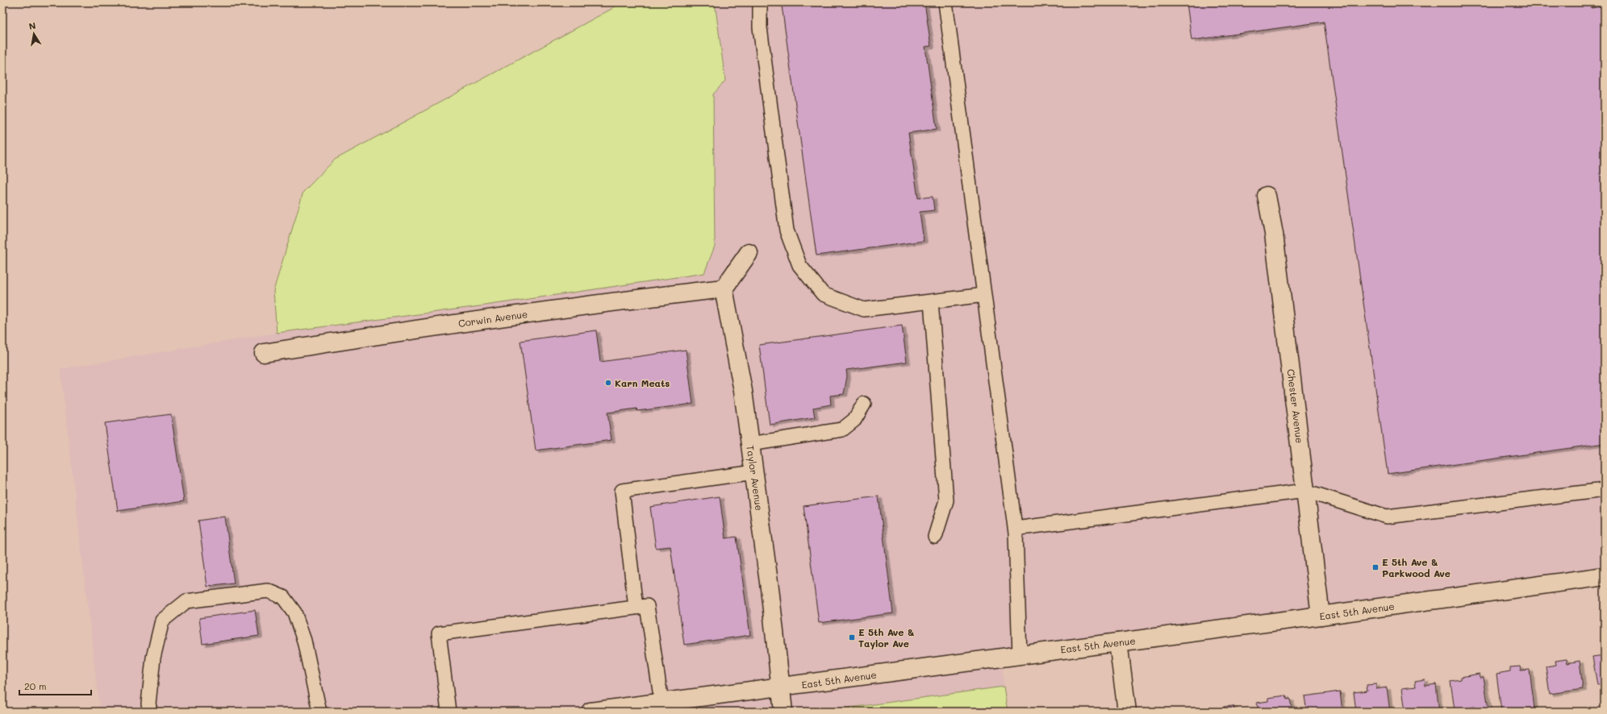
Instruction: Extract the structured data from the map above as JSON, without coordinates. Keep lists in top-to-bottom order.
{
  "streets": {
    "street": [
      "Corwin Avenue",
      "Chester Avenue",
      "Taylor Avenue",
      "East 5th Avenue"
    ]
  },
  "crossings": [
    ["Corwin Avenue", "Taylor Avenue"],
    ["Chester Avenue", "East 5th Avenue"],
    ["Taylor Avenue", "East 5th Avenue"]
  ],
  "places": {
    "other": ["Karn Meats"],
    "transit": ["E 5th Ave & Parkwood Ave", "E 5th Ave & Taylor Ave"]
  },
  "scale_bar": "20 m",
  "north": "top"
}
